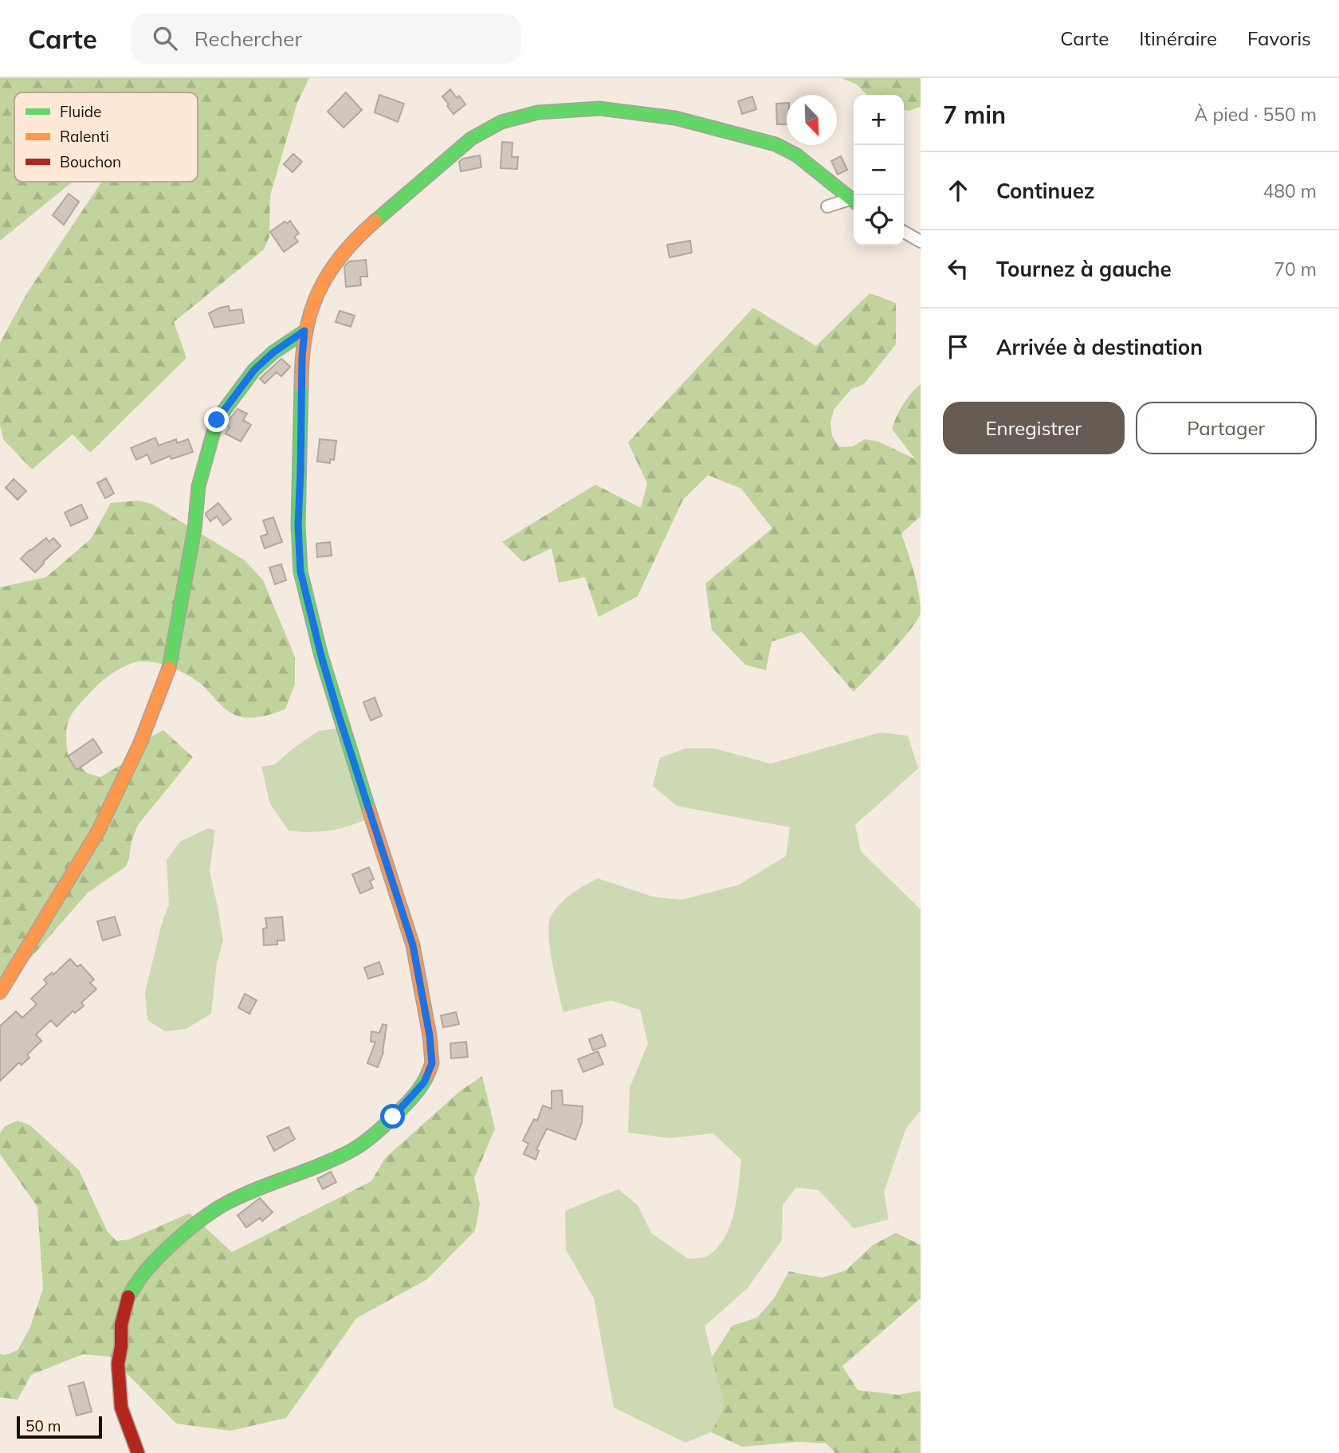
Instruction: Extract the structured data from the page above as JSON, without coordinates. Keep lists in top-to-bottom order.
{
  "legend": ["Fluide", "Ralenti", "Bouchon"],
  "scale_bar": "50 m",
  "north": "bottom right",
  "page": {
    "header": "Carte",
    "search": "Rechercher",
    "nav": ["Carte", "Itinéraire", "Favoris"],
    "heading": ["7 min", "À pied · 550 m"],
    "map_buttons": ["+", "−"],
    "list": [
      ["Continuez", "480 m"],
      ["Tournez à gauche", "70 m"],
      "Arrivée à destination"
    ],
    "buttons": ["Enregistrer", "Partager"],
    "scale": "50 m"
  }
}
